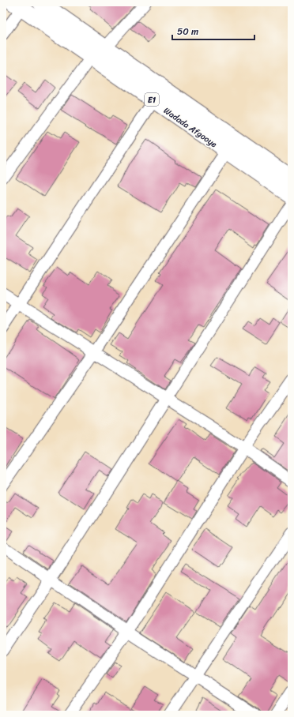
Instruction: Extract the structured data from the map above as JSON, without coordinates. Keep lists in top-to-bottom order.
{
  "streets": {
    "highway": ["E1", "Wadada Afgooye"]
  },
  "scale_bar": "50 m"
}
